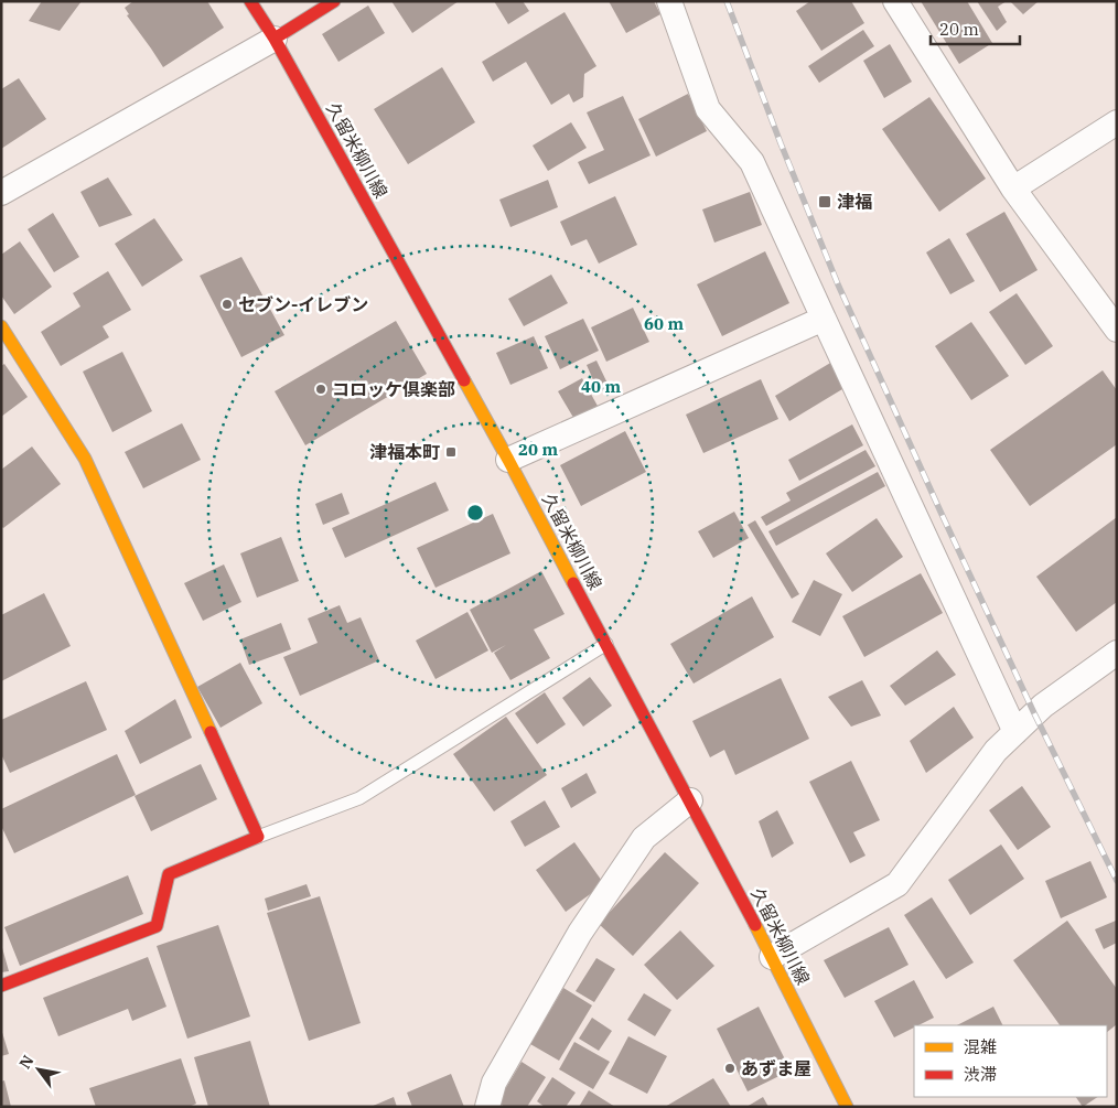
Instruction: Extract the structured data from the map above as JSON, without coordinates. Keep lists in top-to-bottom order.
{
  "streets": {
    "main road": ["久留米柳川線"]
  },
  "places": {
    "transit": ["津福", "津福本町"],
    "other": ["セブン-イレブン", "コロッケ倶楽部", "あずま屋"]
  },
  "legend": ["混雑", "渋滞"],
  "scale_bar": "20 m",
  "north": "top left",
  "rings": ["60 m", "40 m", "20 m"]
}
